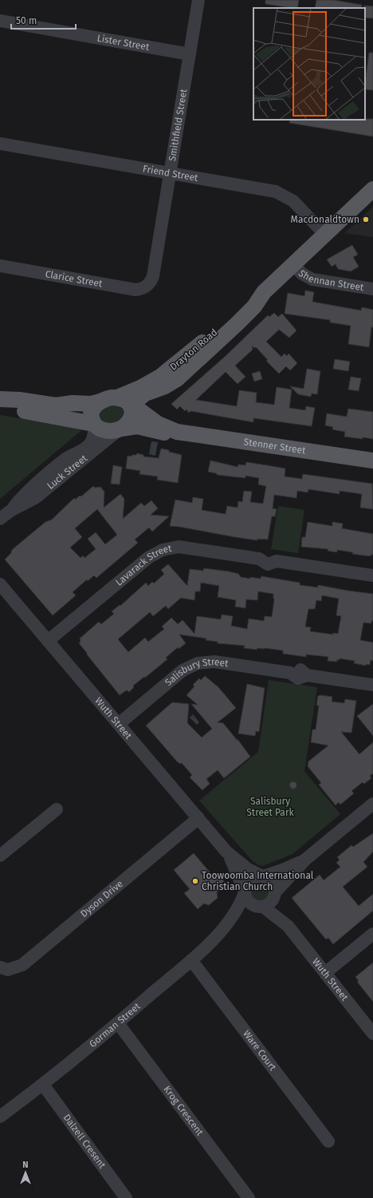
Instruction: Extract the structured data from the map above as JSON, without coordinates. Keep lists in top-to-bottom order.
{
  "streets": {
    "main road": ["Drayton Road", "Stenner Street"],
    "street": [
      "Lister Street",
      "Smithfield Street",
      "Friend Street",
      "Shennan Street",
      "Clarice Street",
      "Luck Street",
      "Lavarack Street",
      "Salisbury Street",
      "Wuth Street",
      "Dyson Drive",
      "Gorman Street",
      "Ware Court",
      "Krog Crescent",
      "Dalzell Cresent"
    ]
  },
  "crossings": [
    ["Lister Street", "Smithfield Street"],
    ["Smithfield Street", "Friend Street"],
    ["Smithfield Street", "Clarice Street"],
    ["Friend Street", "Drayton Road"],
    ["Shennan Street", "Drayton Road"],
    ["Drayton Road", "Stenner Street"],
    ["Drayton Road", "Luck Street"],
    ["Stenner Street", "Luck Street"],
    ["Lavarack Street", "Wuth Street"],
    ["Salisbury Street", "Wuth Street"],
    ["Wuth Street", "Dyson Drive"],
    ["Wuth Street", "Gorman Street"],
    ["Gorman Street", "Ware Court"],
    ["Gorman Street", "Krog Crescent"],
    ["Gorman Street", "Dalzell Cresent"]
  ],
  "parks": ["Salisbury Street Park"],
  "places": ["Macdonaldtown", "Toowoomba International Christian Church"],
  "scale_bar": "50 m",
  "north": "top"
}
